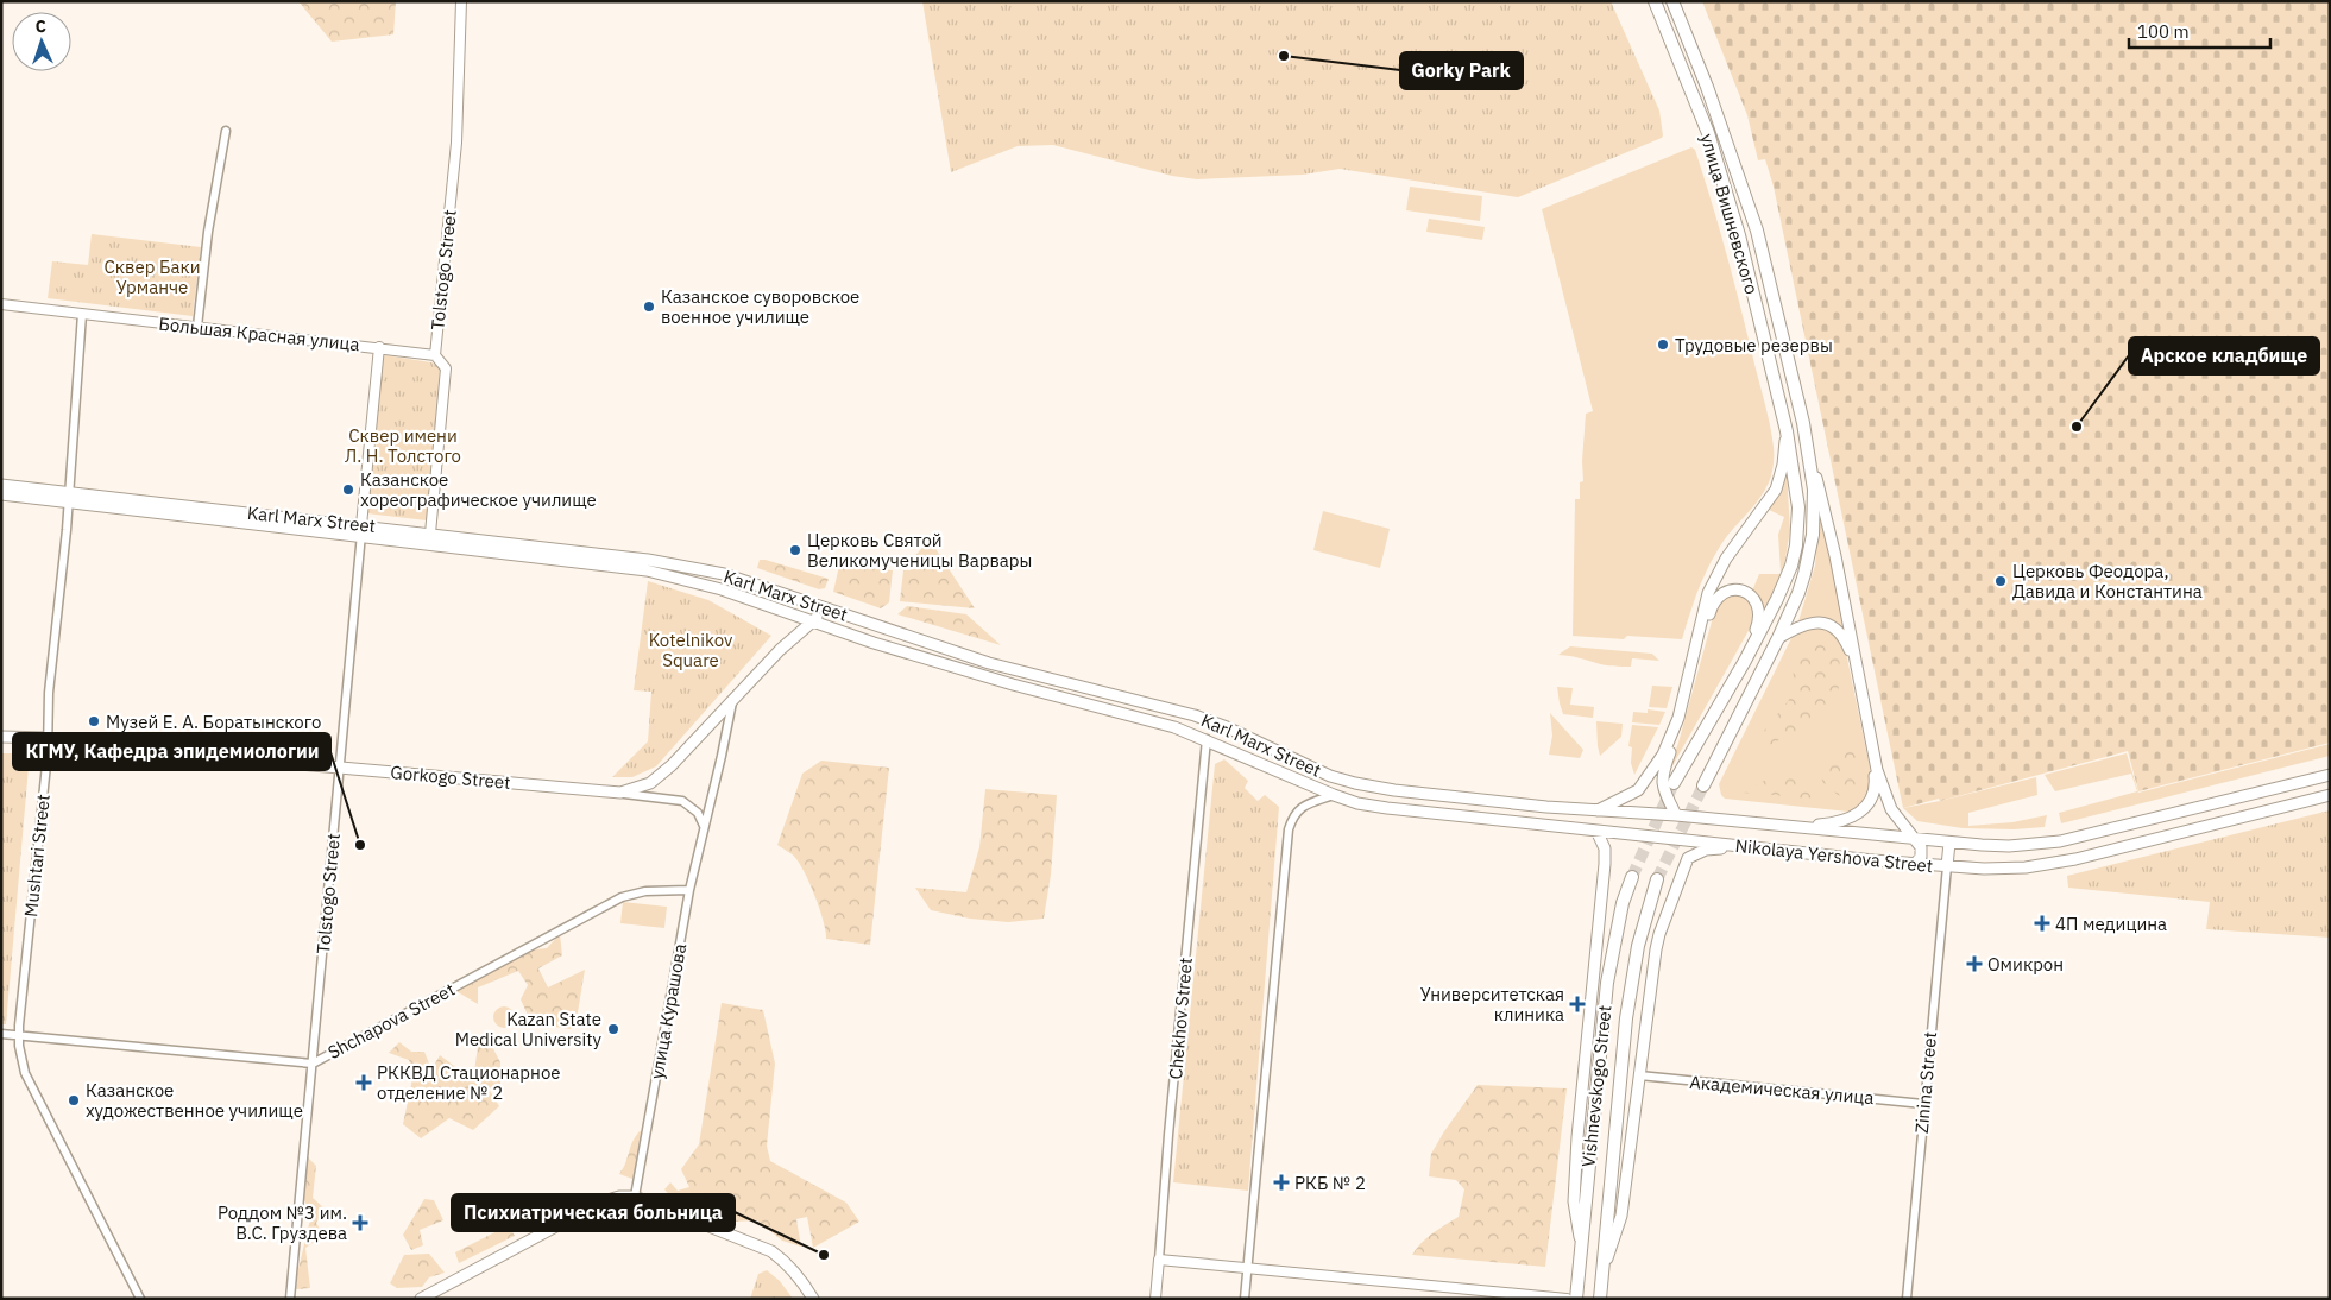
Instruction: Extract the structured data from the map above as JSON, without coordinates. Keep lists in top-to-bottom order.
{
  "streets": {
    "main road": [
      "улица Вишневского",
      "Karl Marx Street",
      "Gorkogo Street",
      "Nikolaya Yershova Street",
      "Vishnevskogo Street"
    ],
    "street": [
      "Tolstogo Street",
      "Большая Красная улица",
      "Mushtari Street",
      "улица Курашова",
      "Chekhov Street",
      "Shchapova Street",
      "Zinina Street",
      "Академическая улица"
    ]
  },
  "crossings": [
    ["Tolstogo Street", "Большая Красная улица"],
    ["Tolstogo Street", "Karl Marx Street"],
    ["Tolstogo Street", "Gorkogo Street"],
    ["Tolstogo Street", "Shchapova Street"],
    ["Большая Красная улица", "Mushtari Street"],
    ["Karl Marx Street", "Gorkogo Street"],
    ["Karl Marx Street", "Mushtari Street"],
    ["Karl Marx Street", "Nikolaya Yershova Street"],
    ["Karl Marx Street", "Chekhov Street"],
    ["Gorkogo Street", "Mushtari Street"],
    ["Gorkogo Street", "улица Курашова"],
    ["Mushtari Street", "Shchapova Street"],
    ["Nikolaya Yershova Street", "Zinina Street"],
    ["улица Курашова", "Shchapova Street"],
    ["Zinina Street", "Академическая улица"]
  ],
  "parks": ["Сквер Баки Урманче", "Сквер имени Л. Н. Толстого", "Kotelnikov Square"],
  "places": {
    "other": [
      "Gorky Park",
      "Казанское суворовское военное училище",
      "Трудовые резервы",
      "Арское кладбище",
      "Казанское хореографическое училище",
      "Церковь Святой Великомученицы Варвары",
      "Церковь Феодора, Давида и Константина",
      "Музей Е. А. Боратынского",
      "КГМУ, Кафедра эпидемиологии",
      "Kazan State Medical University",
      "Казанское художественное училище",
      "Психиатрическая больница"
    ],
    "health": [
      "4П медицина",
      "Омикрон",
      "Университетская клиника",
      "РККВД Стационарное отделение № 2",
      "РКБ № 2",
      "Роддом №3 им. В.С. Груздева"
    ]
  },
  "scale_bar": "100 m",
  "north": "top"
}
